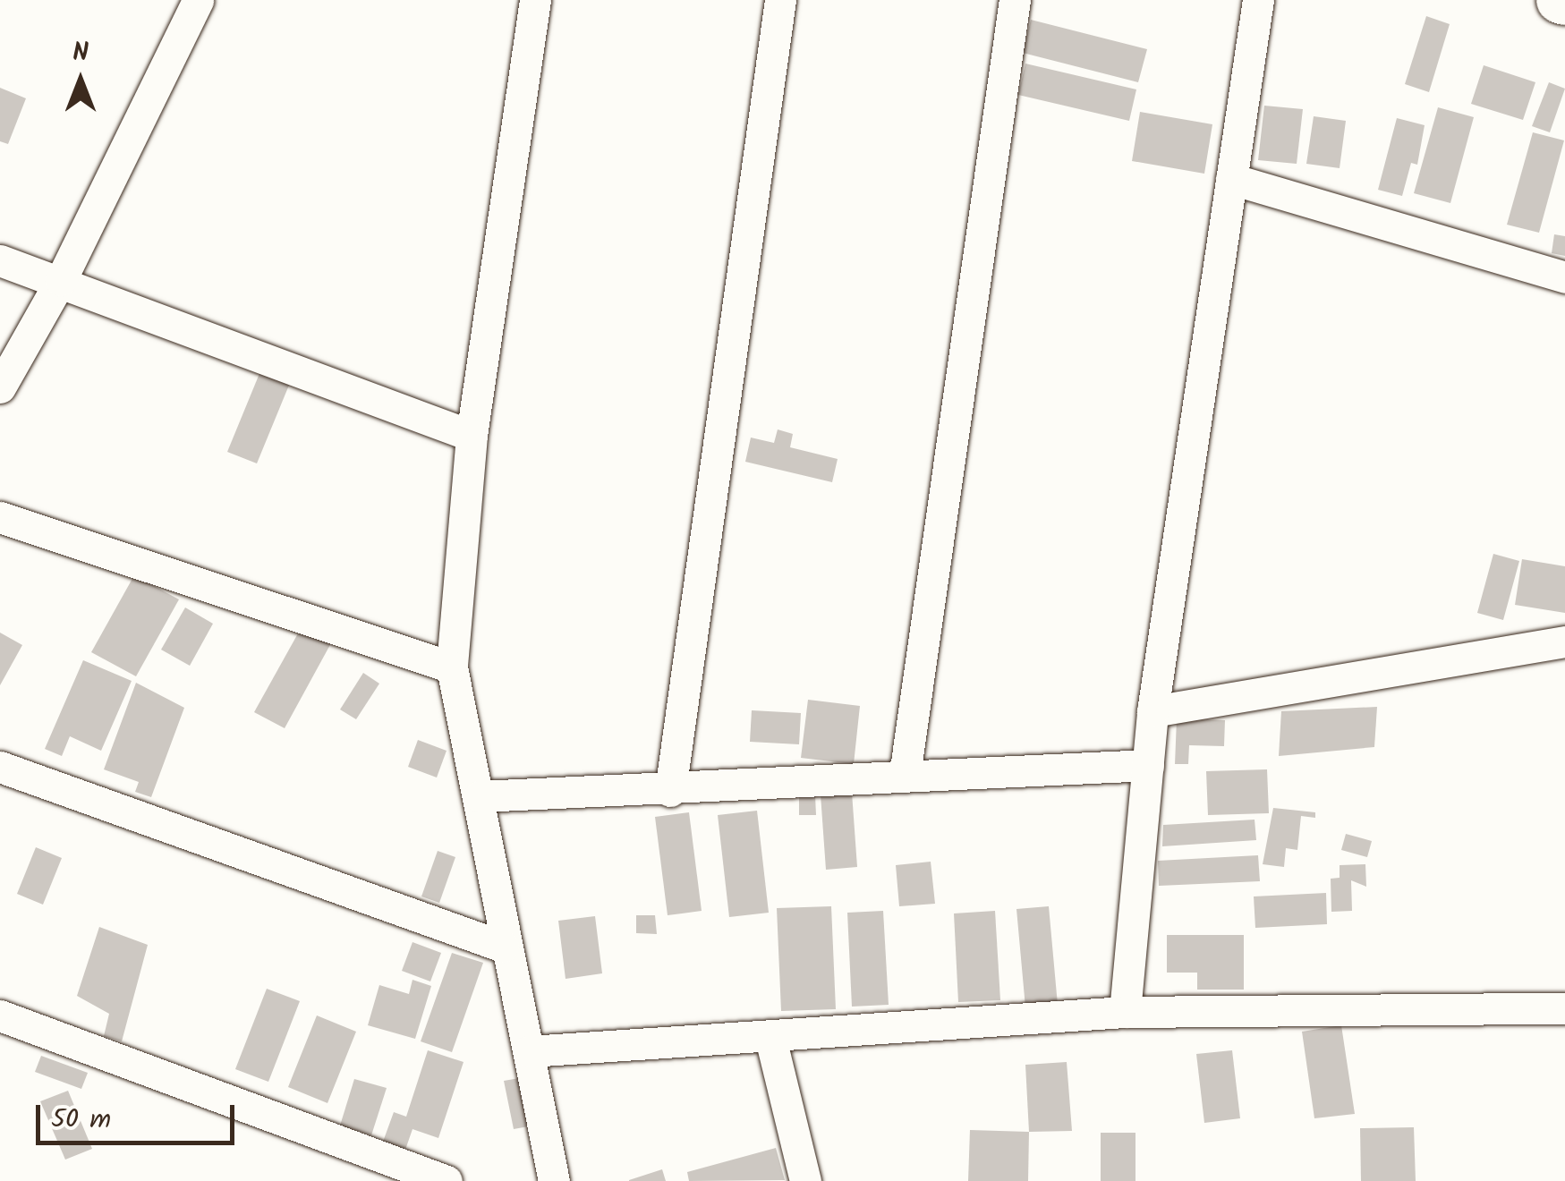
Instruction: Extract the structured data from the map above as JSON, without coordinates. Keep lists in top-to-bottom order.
{
  "scale_bar": "50 m",
  "north": "top"
}
